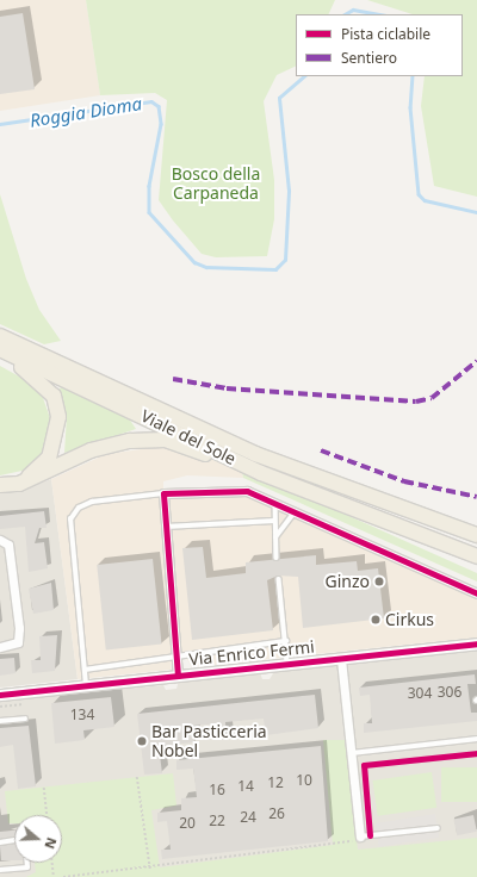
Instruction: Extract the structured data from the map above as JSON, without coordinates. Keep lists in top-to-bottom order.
{
  "streets": {
    "highway": ["Viale del Sole"],
    "street": ["Via Enrico Fermi"]
  },
  "water": ["Roggia Dioma"],
  "parks": ["Bosco della Carpaneda"],
  "places": ["Ginzo", "Cirkus", "Bar Pasticceria Nobel"],
  "house_numbers": [
    "306",
    "304",
    "134",
    "10",
    "12",
    "14",
    "16",
    "26",
    "24",
    "22",
    "20"
  ],
  "legend": ["Pista ciclabile", "Sentiero"],
  "north": "right"
}
